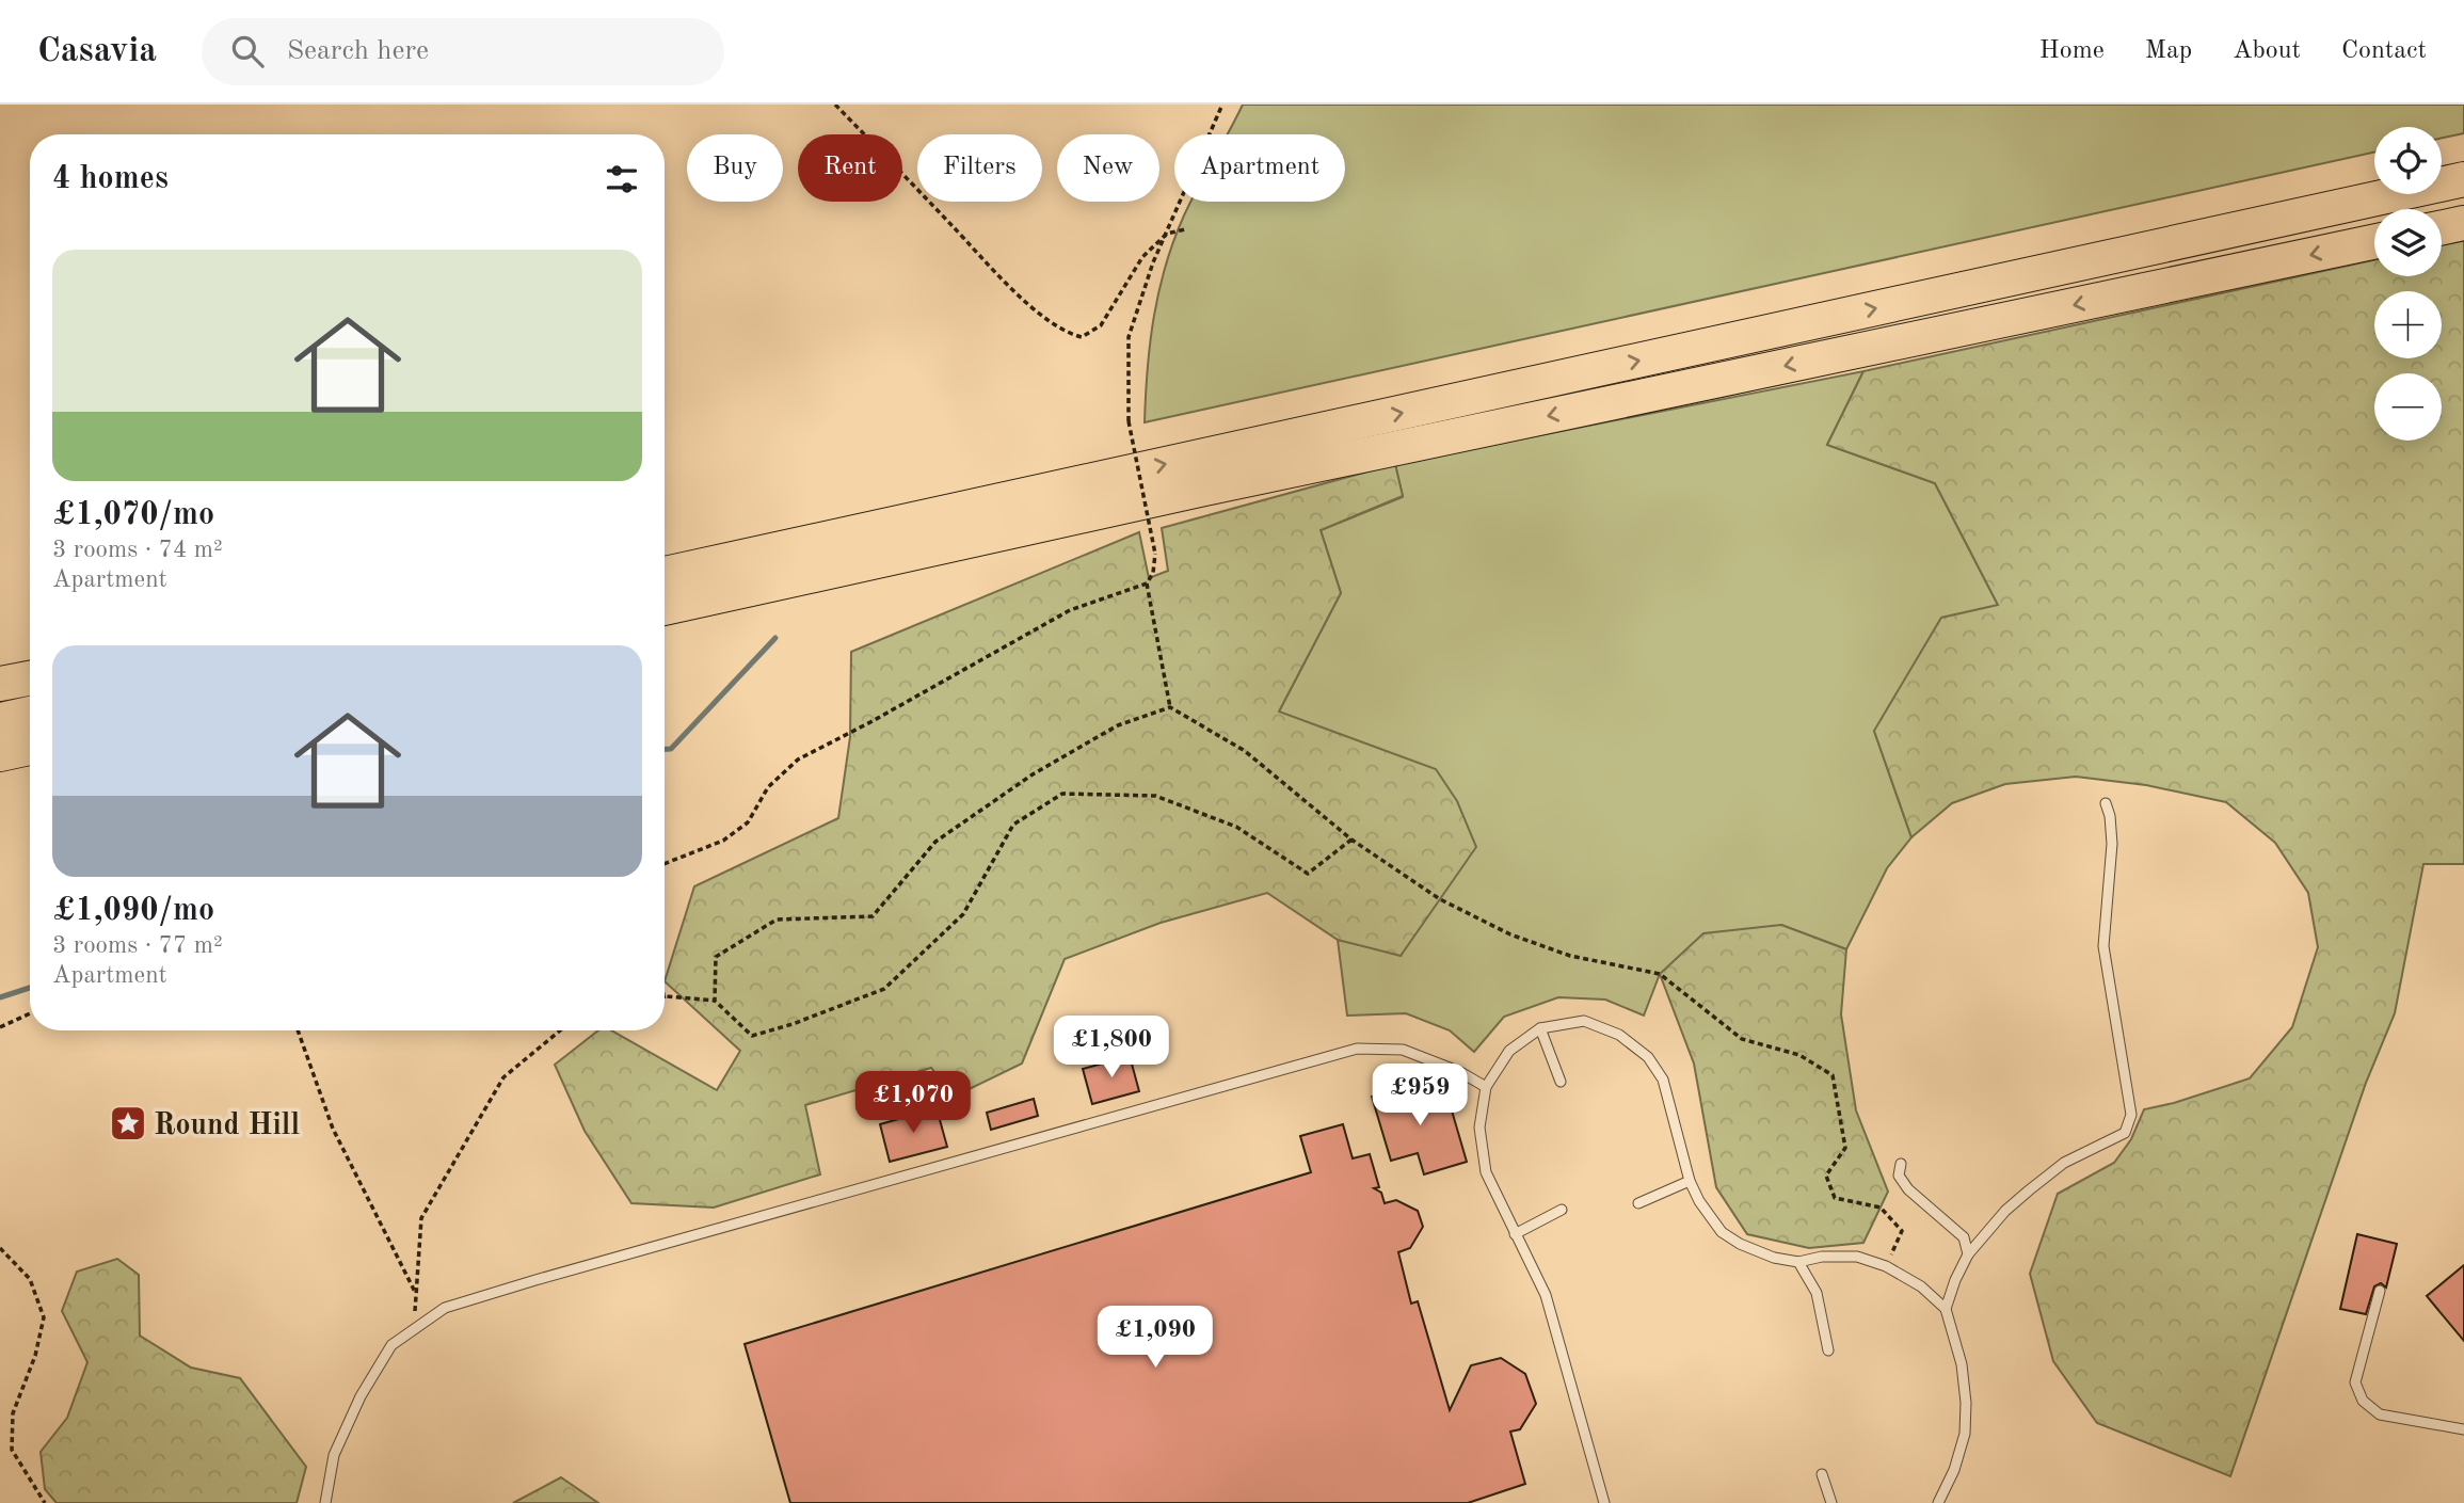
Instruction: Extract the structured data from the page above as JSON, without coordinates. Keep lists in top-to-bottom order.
{
  "places": {
    "place": ["Round Hill"]
  },
  "page": {
    "header": "Casavia",
    "search": "Search here",
    "nav": [
      "Home",
      "Map",
      "About",
      "Contact"
    ],
    "map_buttons": ["+", "−"],
    "chip": [
      "Buy",
      "Rent",
      "Filters",
      "New",
      "Apartment"
    ],
    "heading": "4 homes",
    "list": [
      {
        "name": "£1,070/mo",
        "note": "3 rooms · 74 m² · Apartment"
      },
      {
        "name": "£1,090/mo",
        "note": "3 rooms · 77 m² · Apartment"
      }
    ],
    "price": [
      "£1,800",
      "£959",
      "£1,070",
      "£1,090"
    ]
  }
}
